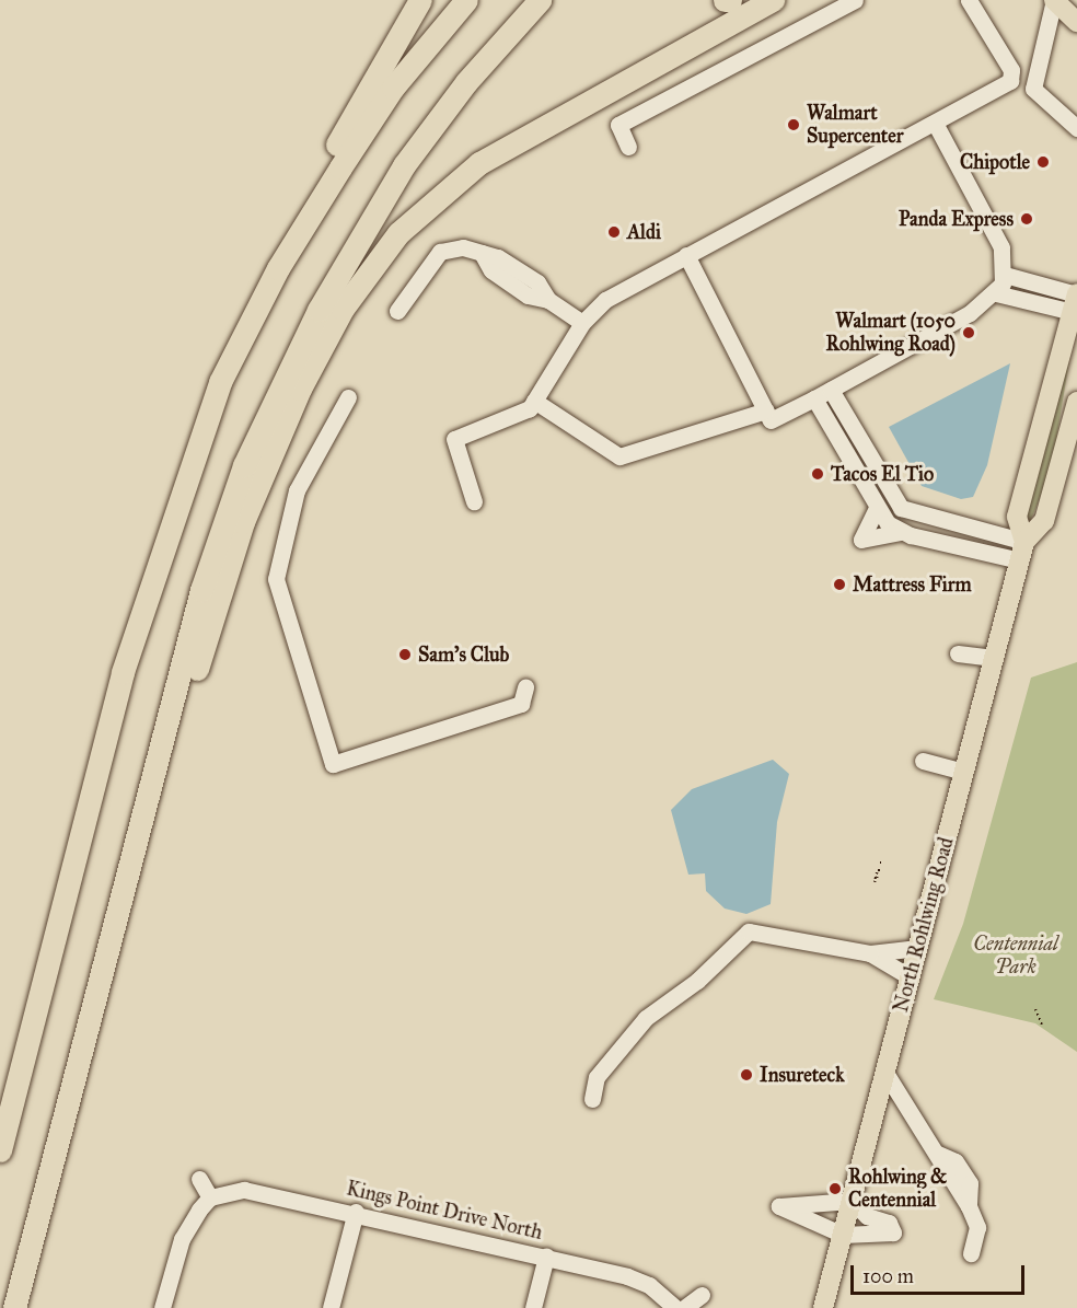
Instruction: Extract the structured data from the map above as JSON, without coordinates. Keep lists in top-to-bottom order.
{
  "streets": {
    "main road": ["North Rohlwing Road"],
    "street": ["Kings Point Drive North"]
  },
  "parks": ["Centennial Park"],
  "places": [
    "Walmart Supercenter",
    "Chipotle",
    "Panda Express",
    "Aldi",
    "Walmart (1050 Rohlwing Road)",
    "Tacos El Tio",
    "Mattress Firm",
    "Sam's Club",
    "Insureteck",
    "Rohlwing & Centennial"
  ],
  "scale_bar": "100 m"
}
